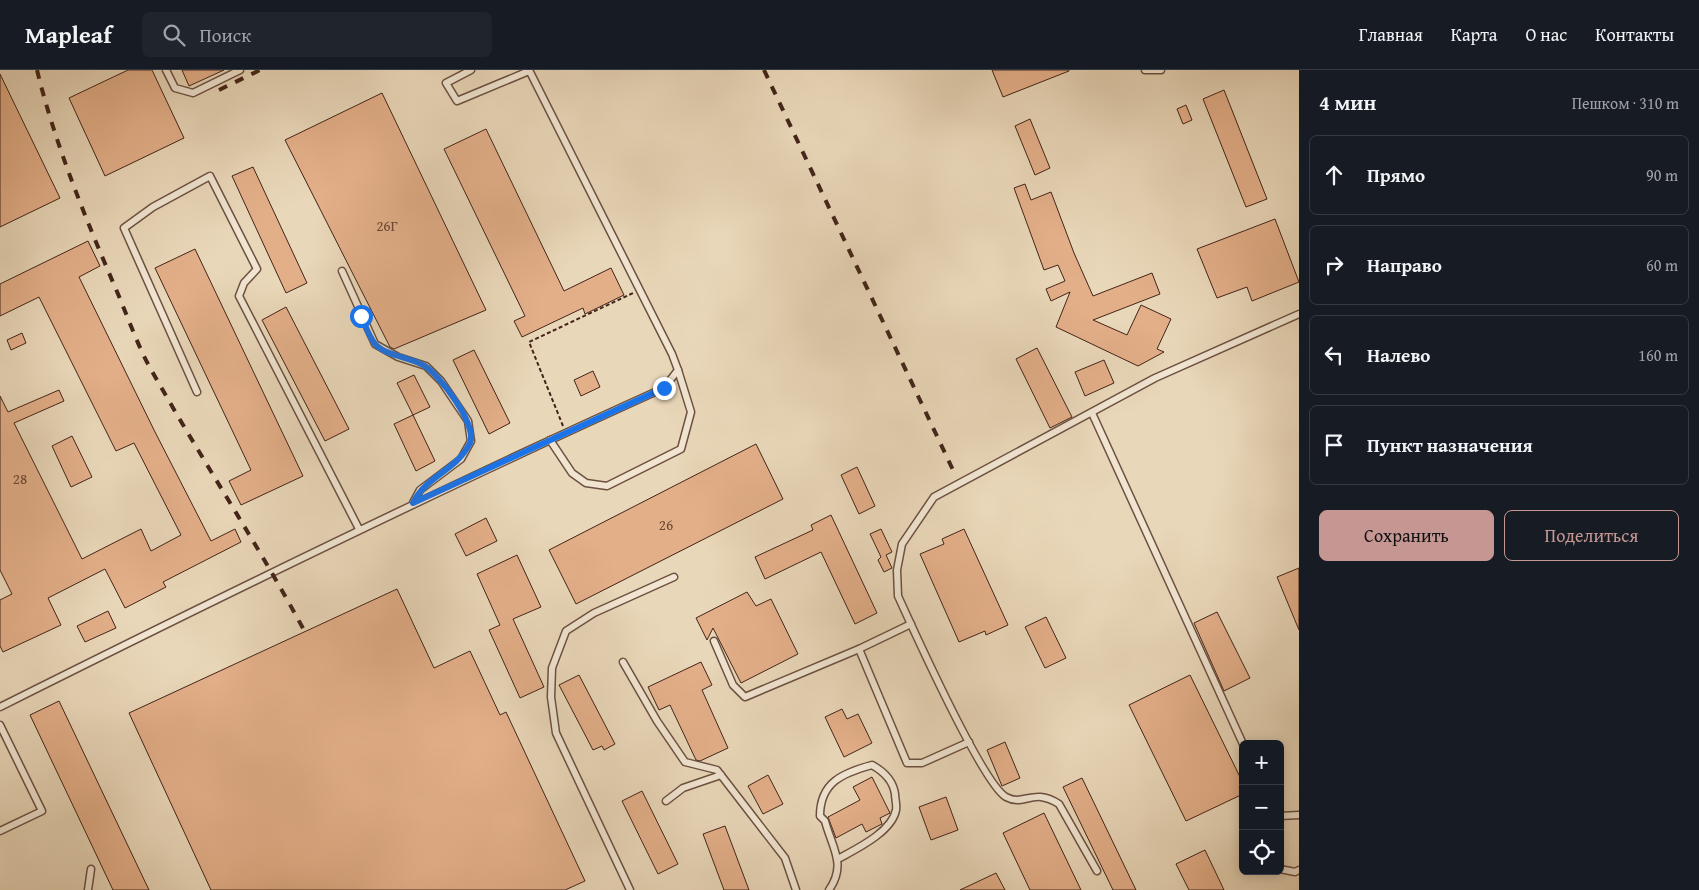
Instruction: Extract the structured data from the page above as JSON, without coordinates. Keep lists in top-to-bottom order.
{
  "house_numbers": ["26Г", "28", "26"],
  "page": {
    "header": "Mapleaf",
    "search": "Поиск",
    "nav": [
      "Главная",
      "Карта",
      "О нас",
      "Контакты"
    ],
    "heading": ["4 мин", "Пешком · 310 m"],
    "list": [
      ["Прямо", "90 m"],
      ["Направо", "60 m"],
      ["Налево", "160 m"],
      "Пункт назначения"
    ],
    "buttons": ["Сохранить", "Поделиться"],
    "map_buttons": ["+", "−"]
  }
}
